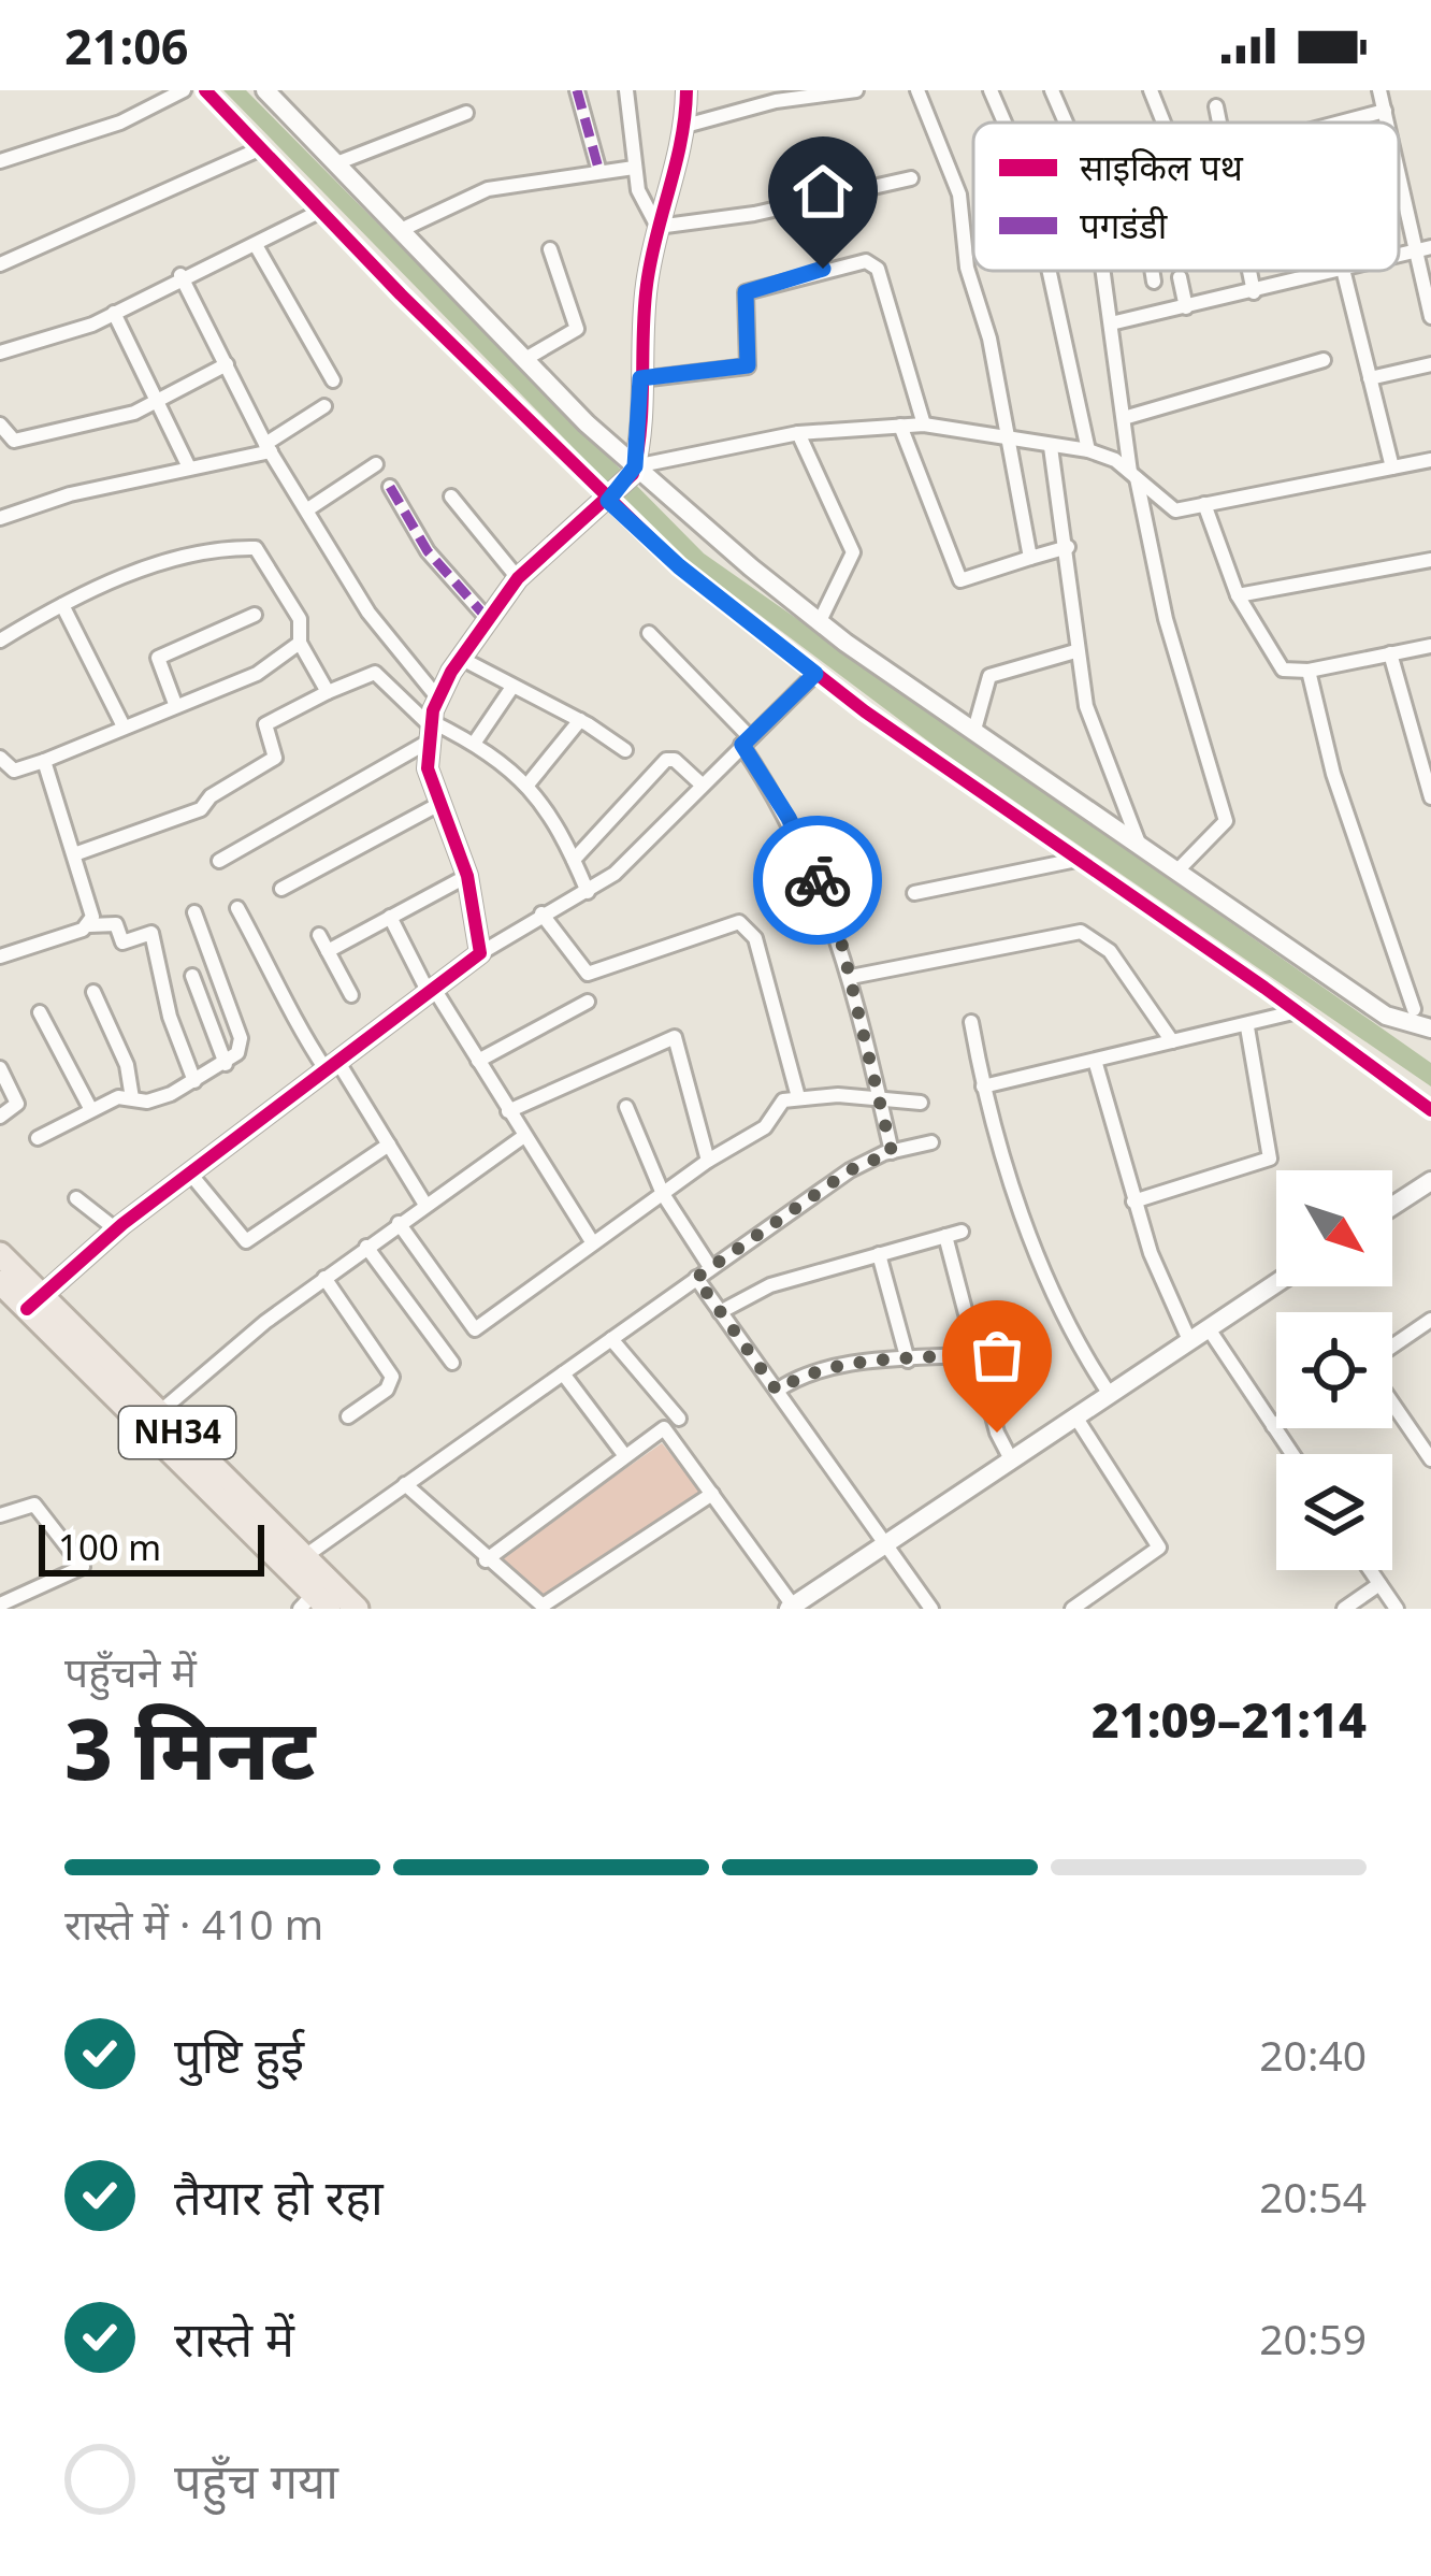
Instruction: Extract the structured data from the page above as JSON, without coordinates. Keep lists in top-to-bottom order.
{
  "streets": {
    "highway": ["NH34"]
  },
  "legend": ["साइकिल पथ", "पगडंडी"],
  "scale_bar": "100 m",
  "north": "bottom right",
  "page": {
    "status": "21:06",
    "scale": "100 m",
    "heading": ["3 मिनट", "पहुँचने में", "21:09–21:14"],
    "bar": "रास्ते में · 410 m",
    "list": [
      ["पुष्टि हुई", "20:40"],
      ["तैयार हो रहा", "20:54"],
      ["रास्ते में", "20:59"],
      "पहुँच गया"
    ]
  }
}
